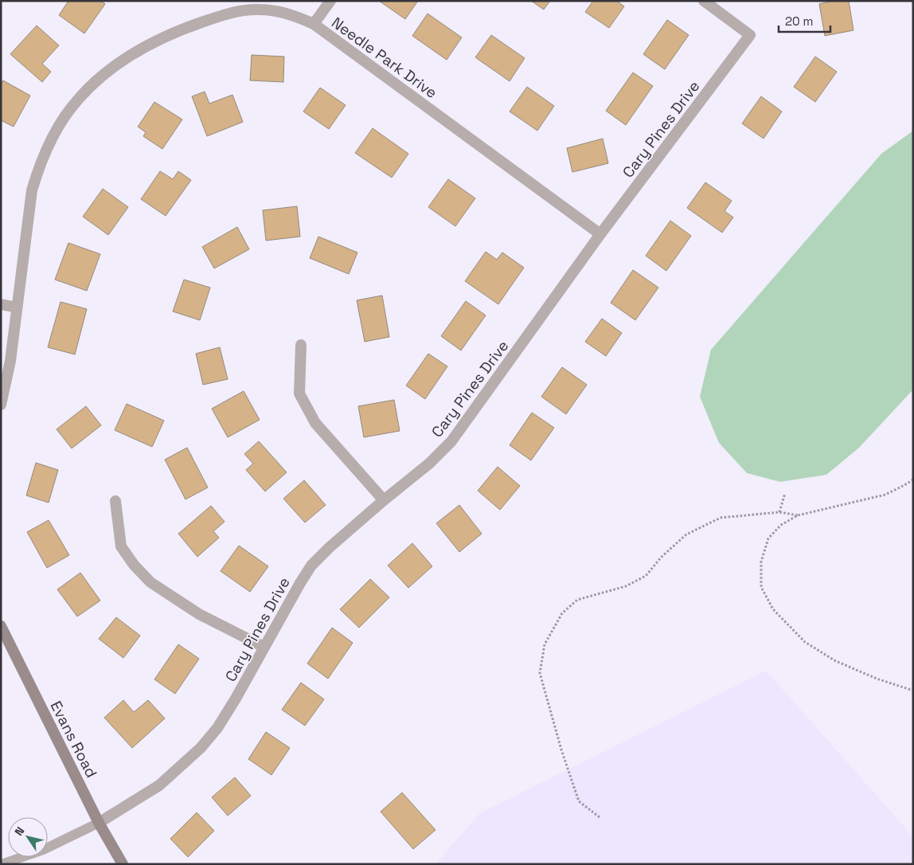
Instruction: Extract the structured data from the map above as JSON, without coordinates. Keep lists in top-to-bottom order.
{
  "streets": {
    "main road": ["Evans Road"],
    "street": ["Needle Park Drive", "Cary Pines Drive"]
  },
  "crossings": [
    ["Needle Park Drive", "Cary Pines Drive"],
    ["Cary Pines Drive", "Evans Road"]
  ],
  "scale_bar": "20 m",
  "north": "top left"
}
